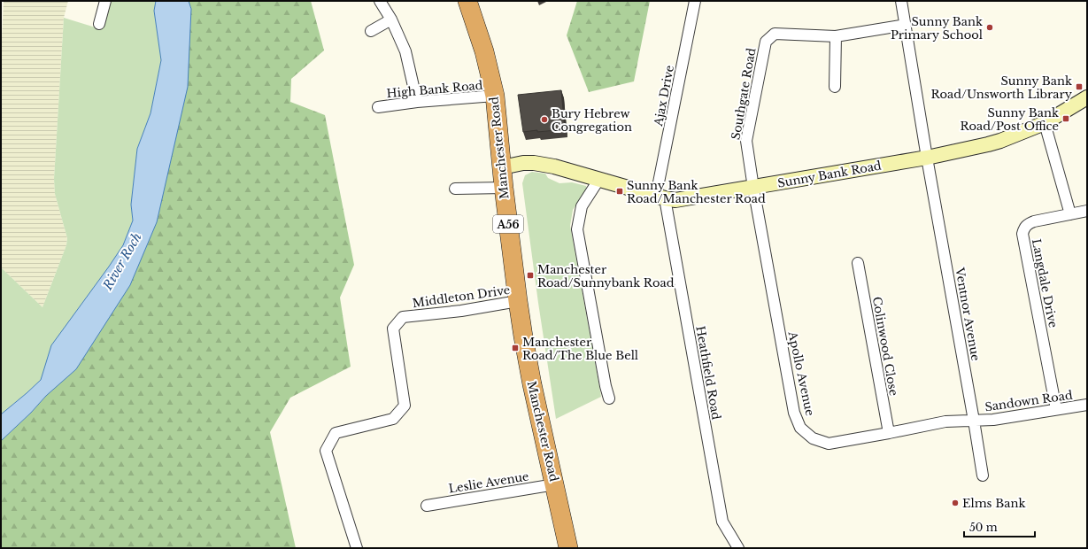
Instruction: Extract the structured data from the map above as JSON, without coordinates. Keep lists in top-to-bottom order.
{
  "streets": {
    "highway": ["Manchester Road", "A56"],
    "street": [
      "High Bank Road",
      "Southgate Road",
      "Ajax Drive",
      "Sunny Bank Road",
      "Langdale Drive",
      "Middleton Drive",
      "Ventnor Avenue",
      "Colinwood Close",
      "Heathfield Road",
      "Apollo Avenue",
      "Sandown Road",
      "Leslie Avenue"
    ]
  },
  "crossings": [
    ["High Bank Road", "Manchester Road"],
    ["Southgate Road", "Sunny Bank Road"],
    ["Southgate Road", "Ventnor Avenue"],
    ["Southgate Road", "Apollo Avenue"],
    ["Ajax Drive", "Sunny Bank Road"],
    ["Ajax Drive", "Heathfield Road"],
    ["Manchester Road", "Sunny Bank Road"],
    ["Manchester Road", "Middleton Drive"],
    ["Manchester Road", "Leslie Avenue"],
    ["Sunny Bank Road", "Ventnor Avenue"],
    ["Sunny Bank Road", "Heathfield Road"],
    ["Sunny Bank Road", "Apollo Avenue"],
    ["Langdale Drive", "Sandown Road"],
    ["Ventnor Avenue", "Apollo Avenue"],
    ["Ventnor Avenue", "Sandown Road"],
    ["Colinwood Close", "Apollo Avenue"],
    ["Apollo Avenue", "Sandown Road"]
  ],
  "water": ["River Roch"],
  "places": {
    "other": ["Sunny Bank Primary School", "Bury Hebrew Congregation", "Elms Bank"],
    "transit": [
      "Sunny Bank Road/Unsworth Library",
      "Sunny Bank Road/Post Office",
      "Sunny Bank Road/Manchester Road",
      "Manchester Road/Sunnybank Road",
      "Manchester Road/The Blue Bell"
    ]
  },
  "scale_bar": "50 m"
}
